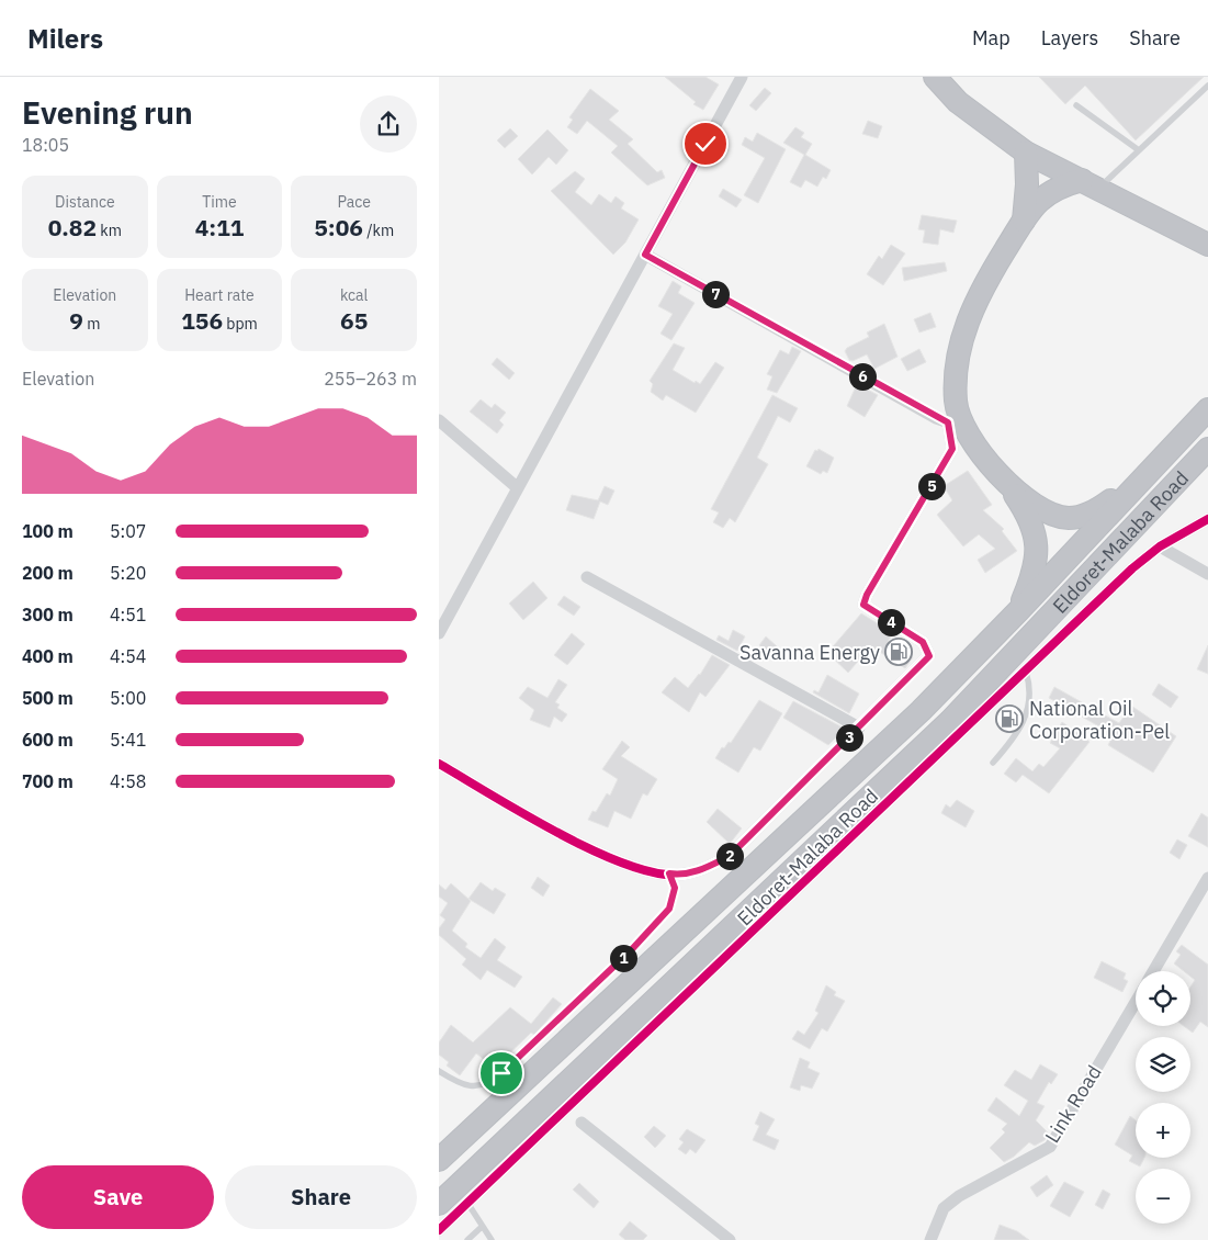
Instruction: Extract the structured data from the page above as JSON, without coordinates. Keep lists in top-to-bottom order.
{
  "streets": {
    "highway": ["Eldoret-Malaba Road"],
    "street": ["Link Road"]
  },
  "places": {
    "fuel station": ["Savanna Energy", "National Oil Corporation-Pel"]
  },
  "page": {
    "header": "Milers",
    "nav": ["Map", "Layers", "Share"],
    "heading": ["Evening run", "18:05"],
    "stats": [
      ["Distance", "0.82 km"],
      ["Time", "4:11"],
      ["Pace", "5:06 /km"],
      ["Elevation", "9 m"],
      ["Heart rate", "156 bpm"],
      ["kcal", "65"]
    ],
    "pins": [
      "7",
      "6",
      "5",
      "4",
      "3",
      "2",
      "1"
    ],
    "chart": ["Elevation", "255–263 m"],
    "list": [
      {
        "name": "100 m",
        "note": "5:07"
      },
      {
        "name": "200 m",
        "note": "5:20"
      },
      {
        "name": "300 m",
        "note": "4:51"
      },
      {
        "name": "400 m",
        "note": "4:54"
      },
      {
        "name": "500 m",
        "note": "5:00"
      },
      {
        "name": "600 m",
        "note": "5:41"
      },
      {
        "name": "700 m",
        "note": "4:58"
      }
    ],
    "map_buttons": ["+", "−"],
    "buttons": ["Save", "Share"]
  }
}
